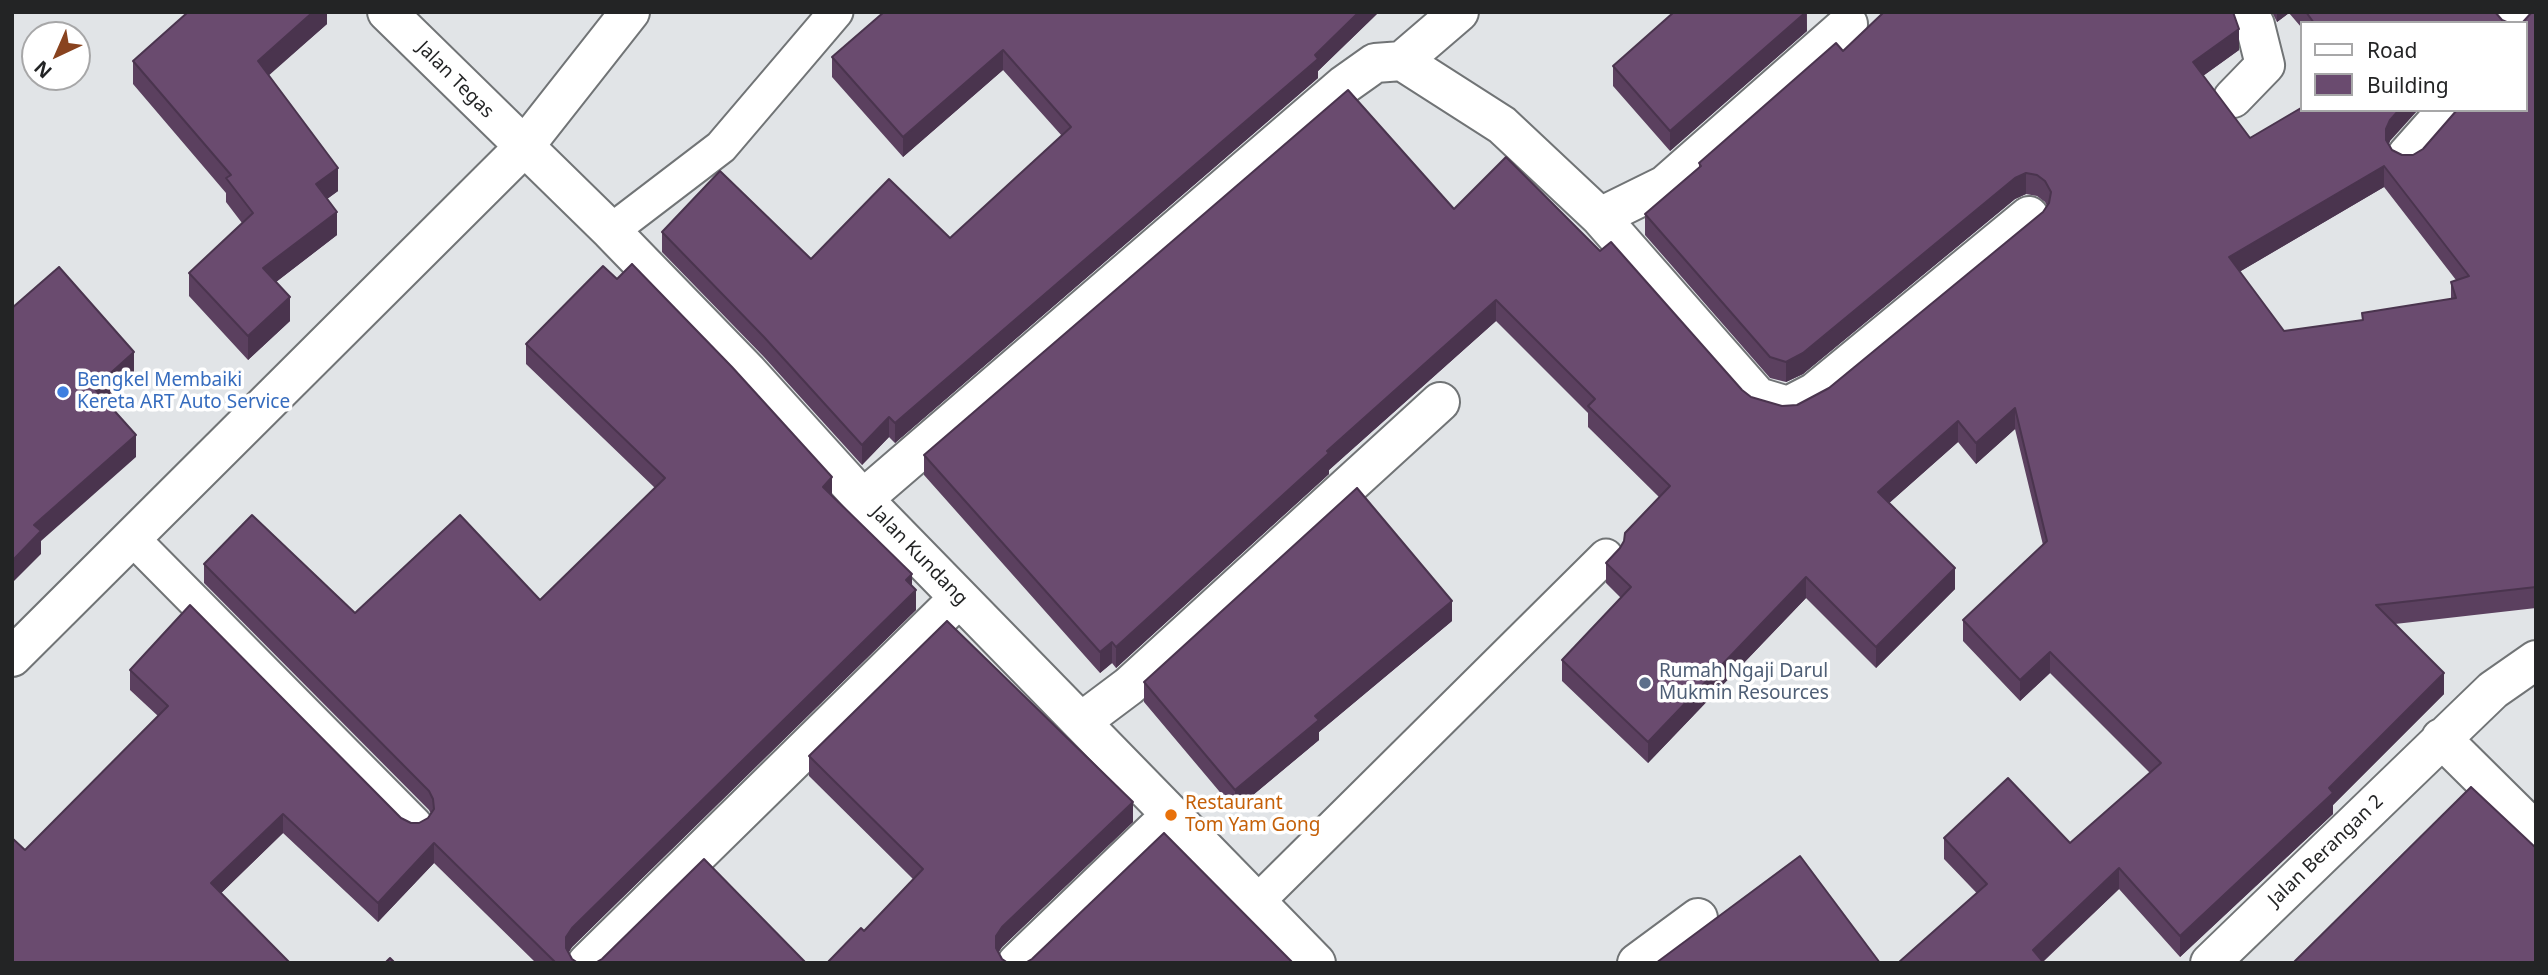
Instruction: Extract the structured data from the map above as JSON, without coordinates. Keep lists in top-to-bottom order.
{
  "streets": {
    "street": ["Jalan Tegas", "Jalan Kundang", "Jalan Berangan 2"]
  },
  "crossings": [
    ["Jalan Tegas", "Jalan Kundang"]
  ],
  "places": ["Bengkel Membaiki Kereta ART Auto Service", "Rumah Ngaji Darul Mukmin Resources", "Restaurant Tom Yam Gong"],
  "legend": ["Road", "Building"],
  "north": "bottom left"
}
